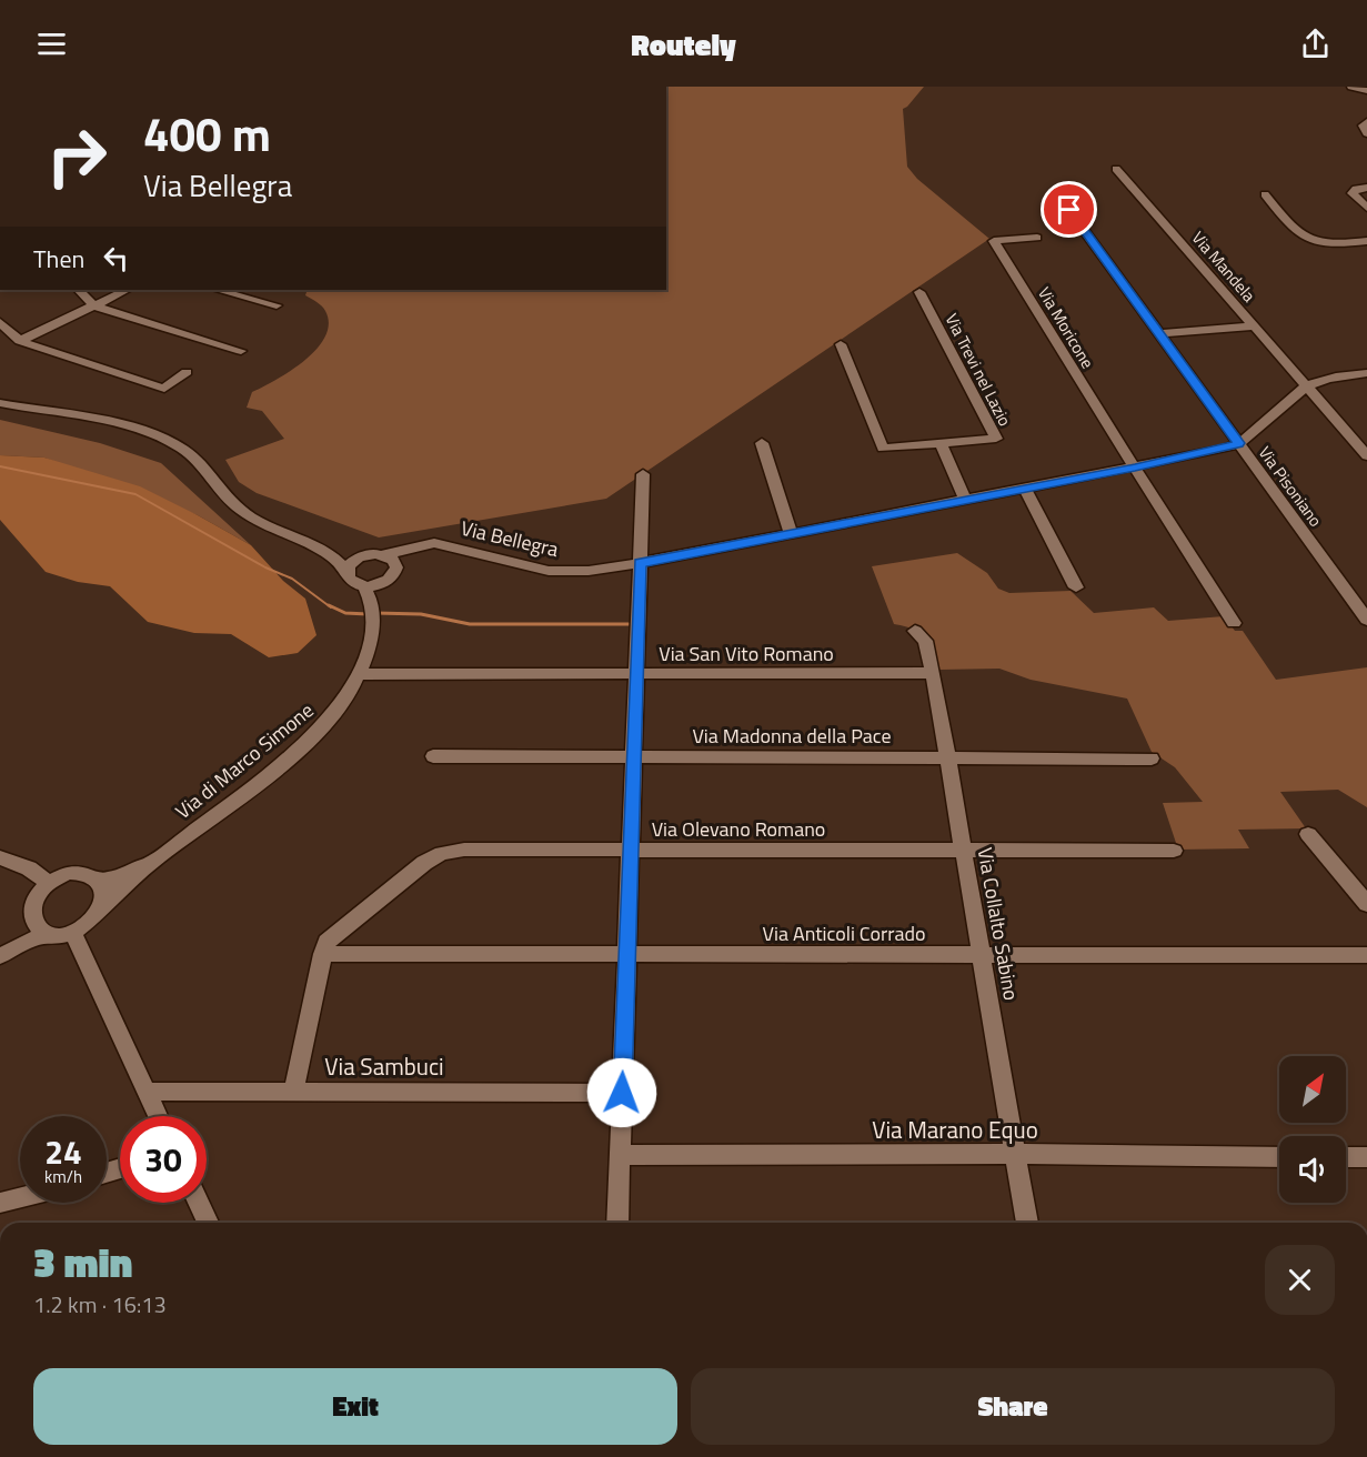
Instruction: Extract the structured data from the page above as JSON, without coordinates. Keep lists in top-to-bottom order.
{
  "streets": {
    "street": [
      "Via Mandela",
      "Via Moricone",
      "Via Trevi nel Lazio",
      "Via Pisoniano",
      "Via Bellegra",
      "Via San Vito Romano",
      "Via Madonna della Pace",
      "Via di Marco Simone",
      "Via Olevano Romano",
      "Via Collalto Sabino",
      "Via Anticoli Corrado",
      "Via Sambuci",
      "Via Marano Equo"
    ]
  },
  "crossings": [
    ["Via Mandela", "Via Bellegra"],
    ["Via Moricone", "Via Bellegra"],
    ["Via Pisoniano", "Via Bellegra"],
    ["Via Bellegra", "Via di Marco Simone"],
    ["Via San Vito Romano", "Via di Marco Simone"],
    ["Via San Vito Romano", "Via Collalto Sabino"],
    ["Via Madonna della Pace", "Via Collalto Sabino"],
    ["Via Olevano Romano", "Via Collalto Sabino"],
    ["Via Olevano Romano", "Via Anticoli Corrado"],
    ["Via Olevano Romano", "Via Sambuci"],
    ["Via Collalto Sabino", "Via Anticoli Corrado"],
    ["Via Collalto Sabino", "Via Marano Equo"]
  ],
  "north": "top right",
  "page": {
    "header": "Routely",
    "turn": ["400 m", "Via Bellegra"],
    "then": "Then",
    "speed": "24 km/h",
    "limit": "30",
    "heading": ["3 min", "1.2 km · 16:13"],
    "buttons": ["Exit", "Share"]
  }
}
